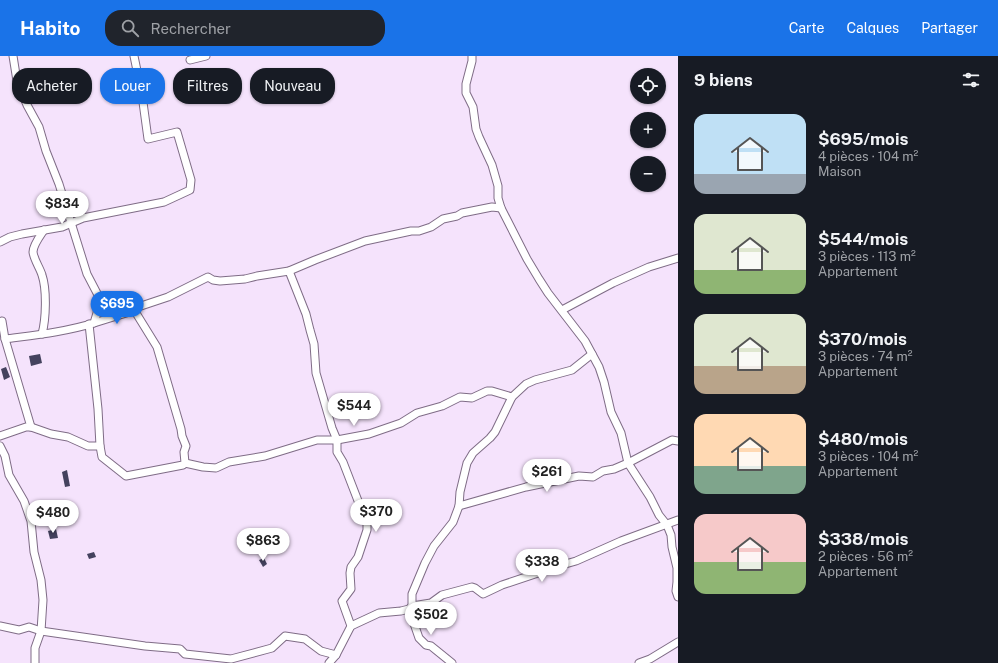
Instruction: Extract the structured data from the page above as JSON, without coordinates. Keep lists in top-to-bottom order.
{
  "page": {
    "header": "Habito",
    "search": "Rechercher",
    "nav": ["Carte", "Calques", "Partager"],
    "heading": "9 biens",
    "map_buttons": ["+", "−"],
    "chip": [
      "Acheter",
      "Louer",
      "Filtres",
      "Nouveau"
    ],
    "list": [
      {
        "name": "$695/mois",
        "note": "4 pièces · 104 m² · Maison"
      },
      {
        "name": "$544/mois",
        "note": "3 pièces · 113 m² · Appartement"
      },
      {
        "name": "$370/mois",
        "note": "3 pièces · 74 m² · Appartement"
      },
      {
        "name": "$480/mois",
        "note": "3 pièces · 104 m² · Appartement"
      },
      {
        "name": "$338/mois",
        "note": "2 pièces · 56 m² · Appartement"
      }
    ],
    "price": [
      "$834",
      "$695",
      "$544",
      "$261",
      "$370",
      "$480",
      "$863",
      "$338",
      "$502"
    ]
  }
}
